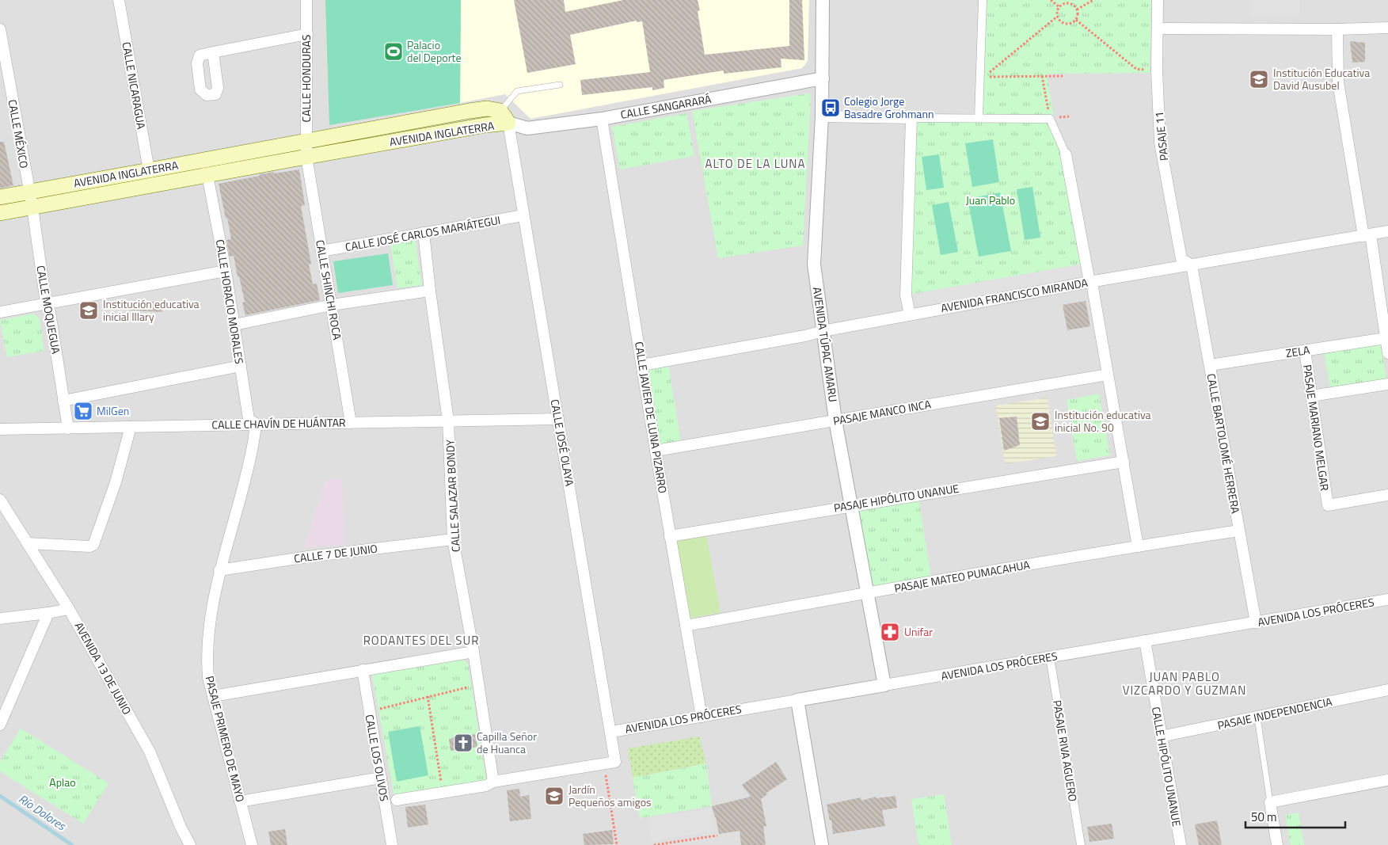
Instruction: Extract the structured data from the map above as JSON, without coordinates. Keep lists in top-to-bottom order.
{
  "streets": {
    "main road": ["AVENIDA INGLATERRA"],
    "street": [
      "CALLE HONDURAS",
      "CALLE NICARAGUA",
      "CALLE SANGARARÁ",
      "CALLE MÉXICO",
      "PASAJE 11",
      "CALLE JOSÉ CARLOS MARIÁTEGUI",
      "CALLE SHINCHI ROCA",
      "AVENIDA FRANCISCO MIRANDA",
      "CALLE HORACIO MORALES",
      "CALLE MOQUEGUA",
      "AVENIDA TÚPAC AMARU",
      "ZELA",
      "PASAJE MANCO INCA",
      "CALLE JAVIER DE LUNA PIZARRO",
      "CALLE CHAVÍN DE HUÁNTAR",
      "PASAJE MARIANO MELGAR",
      "CALLE JOSÉ OLAYA",
      "CALLE BARTOLOMÉ HERRERA",
      "CALLE SALAZAR BONDY",
      "PASAJE HIPÓLITO UNANUE",
      "CALLE 7 DE JUNIO",
      "PASAJE MATEO PUMACAHUA",
      "AVENIDA LOS PRÓCERES",
      "AVENIDA 13 DE JUNIO",
      "PASAJE INDEPENDENCIA",
      "PASAJE PRIMERO DE MAYO",
      "PASAJE RIVA AGUERO",
      "CALLE LOS OLIVOS",
      "CALLE HIPÓLITO UNANUE"
    ]
  },
  "crossings": [
    ["CALLE HONDURAS", "AVENIDA INGLATERRA"],
    ["CALLE HONDURAS", "CALLE SHINCHI ROCA"],
    ["CALLE NICARAGUA", "AVENIDA INGLATERRA"],
    ["CALLE SANGARARÁ", "AVENIDA INGLATERRA"],
    ["CALLE SANGARARÁ", "AVENIDA TÚPAC AMARU"],
    ["CALLE SANGARARÁ", "CALLE JAVIER DE LUNA PIZARRO"],
    ["CALLE SANGARARÁ", "CALLE JOSÉ OLAYA"],
    ["CALLE MÉXICO", "AVENIDA INGLATERRA"],
    ["CALLE MÉXICO", "CALLE MOQUEGUA"],
    ["AVENIDA INGLATERRA", "CALLE SHINCHI ROCA"],
    ["AVENIDA INGLATERRA", "CALLE HORACIO MORALES"],
    ["AVENIDA INGLATERRA", "CALLE MOQUEGUA"],
    ["AVENIDA INGLATERRA", "CALLE JOSÉ OLAYA"],
    ["PASAJE 11", "AVENIDA FRANCISCO MIRANDA"],
    ["PASAJE 11", "CALLE BARTOLOMÉ HERRERA"],
    ["CALLE JOSÉ CARLOS MARIÁTEGUI", "CALLE SHINCHI ROCA"],
    ["CALLE JOSÉ CARLOS MARIÁTEGUI", "CALLE JOSÉ OLAYA"],
    ["CALLE JOSÉ CARLOS MARIÁTEGUI", "CALLE SALAZAR BONDY"],
    ["CALLE SHINCHI ROCA", "CALLE CHAVÍN DE HUÁNTAR"],
    ["AVENIDA FRANCISCO MIRANDA", "AVENIDA TÚPAC AMARU"],
    ["AVENIDA FRANCISCO MIRANDA", "CALLE JAVIER DE LUNA PIZARRO"],
    ["AVENIDA FRANCISCO MIRANDA", "CALLE BARTOLOMÉ HERRERA"],
    ["CALLE HORACIO MORALES", "CALLE CHAVÍN DE HUÁNTAR"],
    ["CALLE HORACIO MORALES", "PASAJE PRIMERO DE MAYO"],
    ["CALLE MOQUEGUA", "CALLE CHAVÍN DE HUÁNTAR"],
    ["AVENIDA TÚPAC AMARU", "PASAJE MANCO INCA"],
    ["AVENIDA TÚPAC AMARU", "PASAJE HIPÓLITO UNANUE"],
    ["AVENIDA TÚPAC AMARU", "PASAJE MATEO PUMACAHUA"],
    ["AVENIDA TÚPAC AMARU", "AVENIDA LOS PRÓCERES"],
    ["ZELA", "PASAJE MARIANO MELGAR"],
    ["ZELA", "CALLE BARTOLOMÉ HERRERA"],
    ["PASAJE MANCO INCA", "CALLE JAVIER DE LUNA PIZARRO"],
    ["CALLE JAVIER DE LUNA PIZARRO", "PASAJE HIPÓLITO UNANUE"],
    ["CALLE JAVIER DE LUNA PIZARRO", "PASAJE MATEO PUMACAHUA"],
    ["CALLE JAVIER DE LUNA PIZARRO", "AVENIDA LOS PRÓCERES"],
    ["CALLE CHAVÍN DE HUÁNTAR", "CALLE JOSÉ OLAYA"],
    ["CALLE CHAVÍN DE HUÁNTAR", "CALLE SALAZAR BONDY"],
    ["CALLE CHAVÍN DE HUÁNTAR", "PASAJE PRIMERO DE MAYO"],
    ["CALLE JOSÉ OLAYA", "AVENIDA LOS PRÓCERES"],
    ["CALLE BARTOLOMÉ HERRERA", "PASAJE MATEO PUMACAHUA"],
    ["CALLE BARTOLOMÉ HERRERA", "AVENIDA LOS PRÓCERES"],
    ["CALLE SALAZAR BONDY", "CALLE 7 DE JUNIO"],
    ["CALLE 7 DE JUNIO", "PASAJE PRIMERO DE MAYO"],
    ["AVENIDA LOS PRÓCERES", "PASAJE RIVA AGUERO"],
    ["AVENIDA LOS PRÓCERES", "CALLE HIPÓLITO UNANUE"],
    ["PASAJE INDEPENDENCIA", "CALLE HIPÓLITO UNANUE"]
  ],
  "districts": ["ALTO DE LA LUNA", "RODANTES DEL SUR", "JUAN PABLO VIZCARDO Y GUZMAN"],
  "water": ["Río Dolores"],
  "parks": ["Juan Pablo", "Aplao"],
  "places": {
    "sports": ["Palacio del Deporte"],
    "school or university": [
      "Institución Educativa David Ausubel",
      "Institución educativa inicial Illary",
      "Institución educativa inicial No. 90",
      "Jardín Pequeños amigos"
    ],
    "bus stop": ["Colegio Jorge Basadre Grohmann"],
    "supermarket": ["MilGen"],
    "pharmacy": ["Unifar"],
    "church": ["Capilla Señor de Huanca"]
  },
  "scale_bar": "50 m"
}
